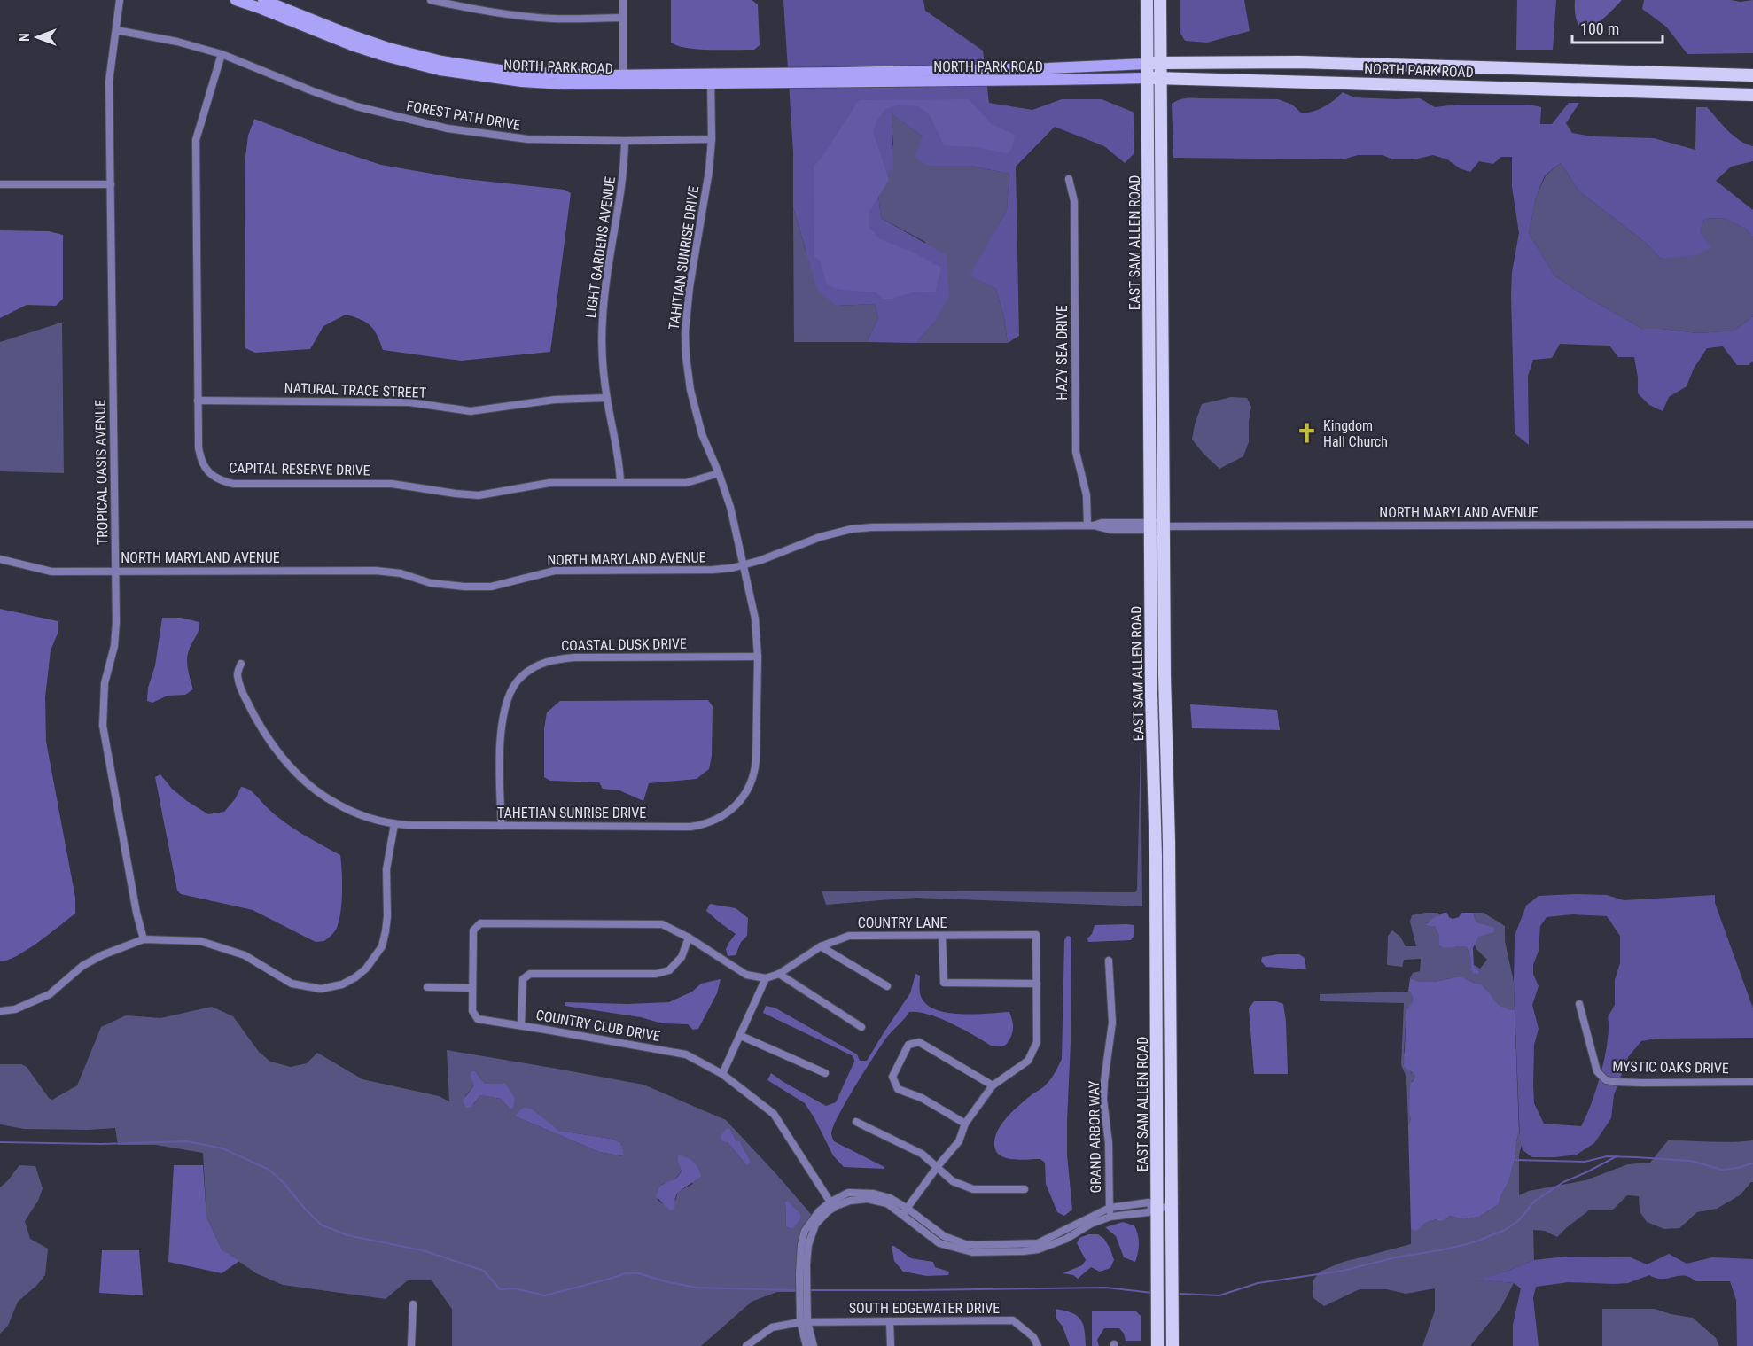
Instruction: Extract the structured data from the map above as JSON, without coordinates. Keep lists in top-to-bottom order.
{
  "streets": {
    "main road": ["NORTH PARK ROAD", "EAST SAM ALLEN ROAD"],
    "street": [
      "FOREST PATH DRIVE",
      "LIGHT GARDENS AVENUE",
      "TAHITIAN SUNRISE DRIVE",
      "HAZY SEA DRIVE",
      "NATURAL TRACE STREET",
      "CAPITAL RESERVE DRIVE",
      "TROPICAL OASIS AVENUE",
      "NORTH MARYLAND AVENUE",
      "COASTAL DUSK DRIVE",
      "TAHETIAN SUNRISE DRIVE",
      "COUNTRY LANE",
      "COUNTRY CLUB DRIVE",
      "MYSTIC OAKS DRIVE",
      "GRAND ARBOR WAY",
      "SOUTH EDGEWATER DRIVE"
    ]
  },
  "crossings": [
    ["NORTH PARK ROAD", "EAST SAM ALLEN ROAD"],
    ["NORTH PARK ROAD", "TAHITIAN SUNRISE DRIVE"],
    ["FOREST PATH DRIVE", "LIGHT GARDENS AVENUE"],
    ["FOREST PATH DRIVE", "TAHITIAN SUNRISE DRIVE"],
    ["FOREST PATH DRIVE", "CAPITAL RESERVE DRIVE"],
    ["FOREST PATH DRIVE", "TROPICAL OASIS AVENUE"],
    ["EAST SAM ALLEN ROAD", "NORTH MARYLAND AVENUE"],
    ["LIGHT GARDENS AVENUE", "NATURAL TRACE STREET"],
    ["LIGHT GARDENS AVENUE", "CAPITAL RESERVE DRIVE"],
    ["TAHITIAN SUNRISE DRIVE", "CAPITAL RESERVE DRIVE"],
    ["TAHITIAN SUNRISE DRIVE", "NORTH MARYLAND AVENUE"],
    ["TAHITIAN SUNRISE DRIVE", "TAHETIAN SUNRISE DRIVE"],
    ["HAZY SEA DRIVE", "NORTH MARYLAND AVENUE"],
    ["NATURAL TRACE STREET", "CAPITAL RESERVE DRIVE"],
    ["TROPICAL OASIS AVENUE", "NORTH MARYLAND AVENUE"],
    ["NORTH MARYLAND AVENUE", "TAHETIAN SUNRISE DRIVE"],
    ["COASTAL DUSK DRIVE", "TAHETIAN SUNRISE DRIVE"]
  ],
  "places": {
    "church": ["Kingdom Hall Church"]
  },
  "scale_bar": "100 m",
  "north": "left"
}
